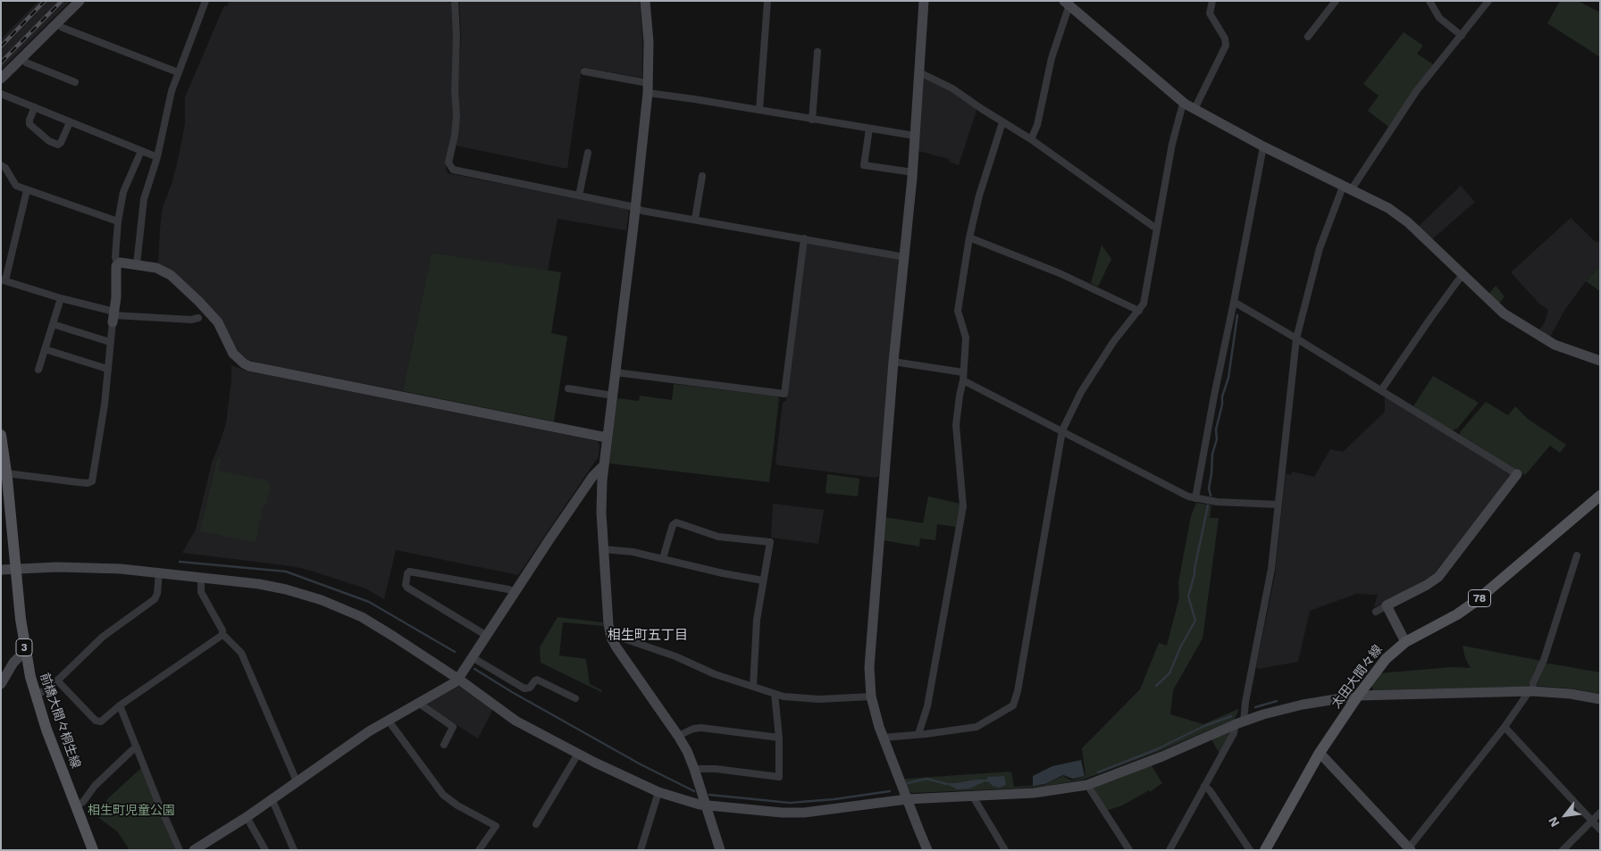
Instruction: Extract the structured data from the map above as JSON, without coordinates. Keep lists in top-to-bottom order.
{
  "streets": {
    "main road": [
      "78",
      "3",
      "太田大間々線",
      "前橋大間々桐生線"
    ]
  },
  "districts": ["相生町五丁目"],
  "parks": ["相生町児童公園"],
  "north": "bottom left"
}
